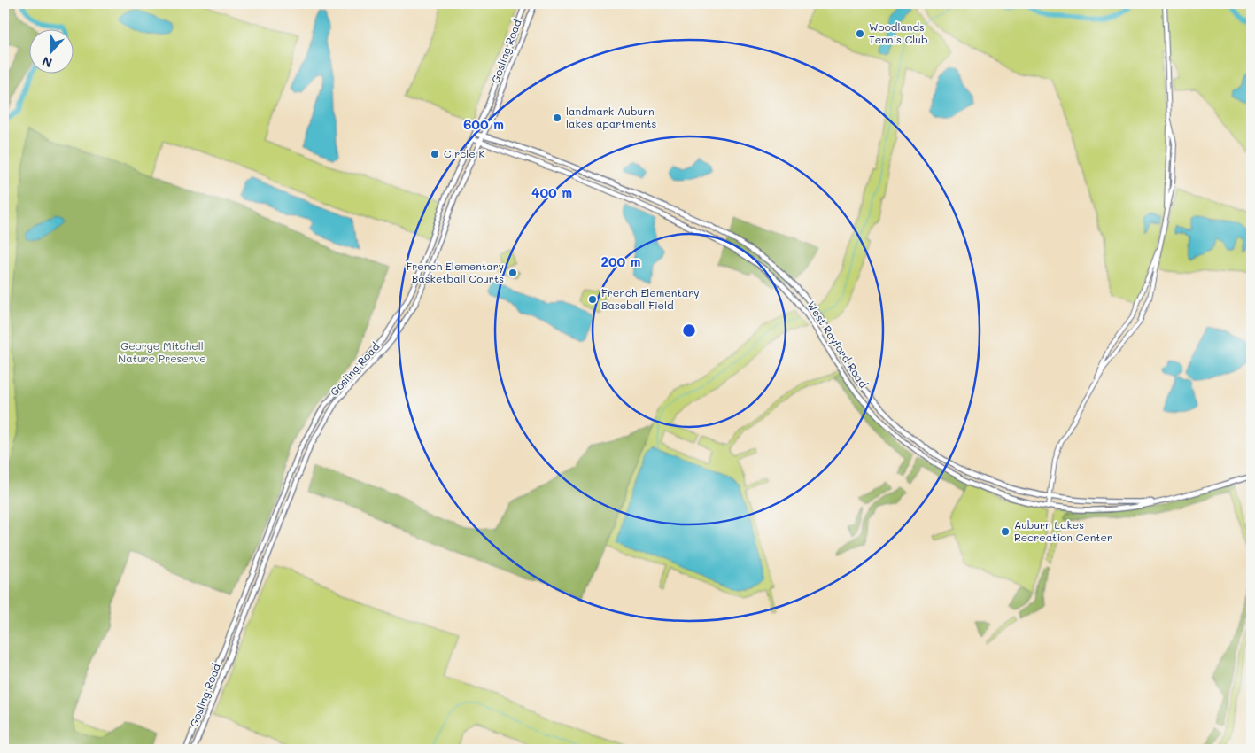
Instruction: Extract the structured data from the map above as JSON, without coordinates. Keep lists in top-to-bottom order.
{
  "streets": {
    "main road": ["Gosling Road", "West Rayford Road"]
  },
  "crossings": [
    ["Gosling Road", "West Rayford Road"]
  ],
  "parks": ["George Mitchell Nature Preserve"],
  "places": [
    "Woodlands Tennis Club",
    "landmark Auburn lakes apartments",
    "Circle K",
    "French Elementary Basketball Courts",
    "French Elementary Baseball Field",
    "Auburn Lakes Recreation Center"
  ],
  "north": "bottom",
  "rings": ["600 m", "400 m", "200 m"]
}
